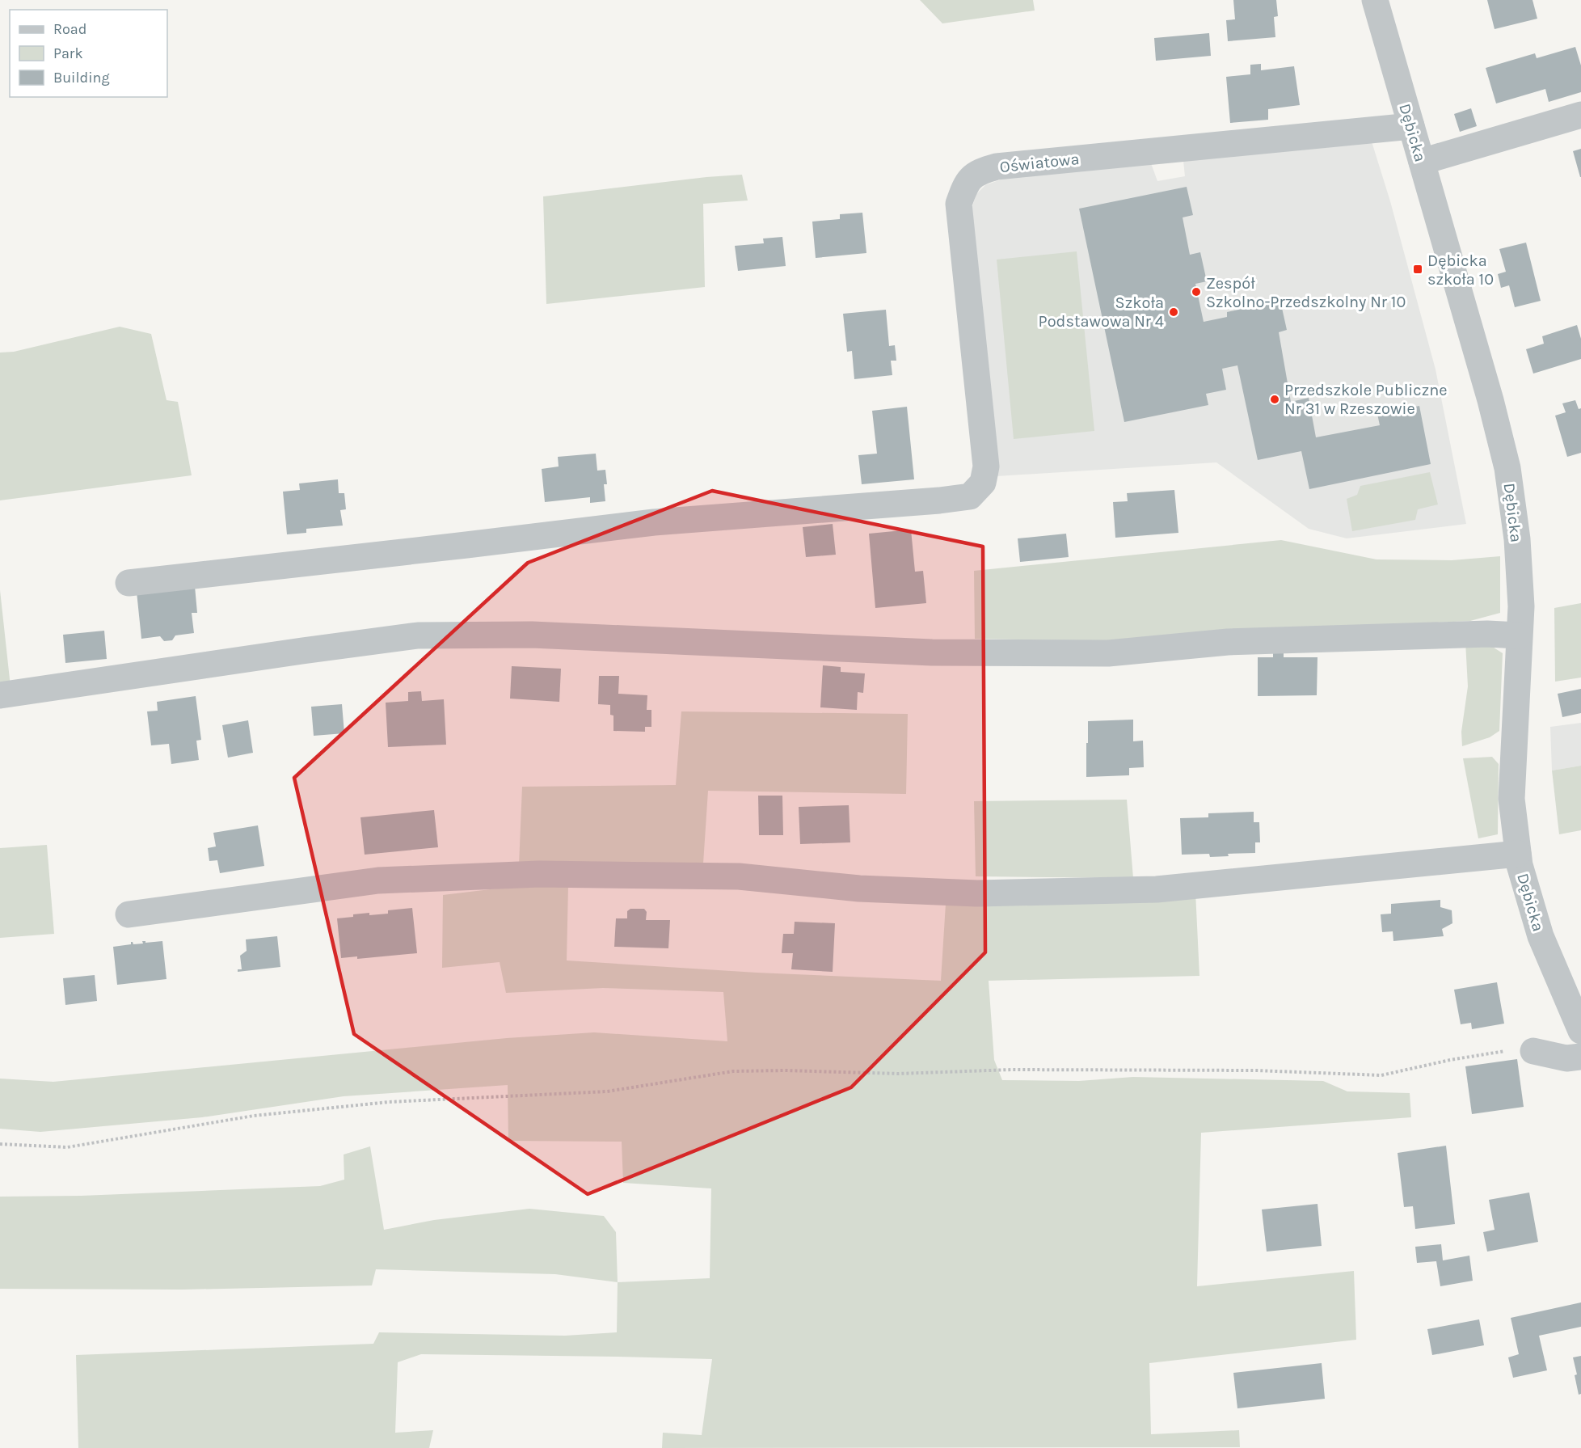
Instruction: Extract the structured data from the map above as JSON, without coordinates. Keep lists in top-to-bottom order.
{
  "streets": {
    "street": ["Dębicka", "Oświatowa"]
  },
  "crossings": [
    ["Dębicka", "Oświatowa"]
  ],
  "places": {
    "transit": ["Dębicka szkoła 10"],
    "other": ["Zespół Szkolno-Przedszkolny Nr 10", "Szkoła Podstawowa Nr 4", "Przedszkole Publiczne Nr 31 w Rzeszowie"]
  },
  "legend": ["Road", "Park", "Building"]
}
